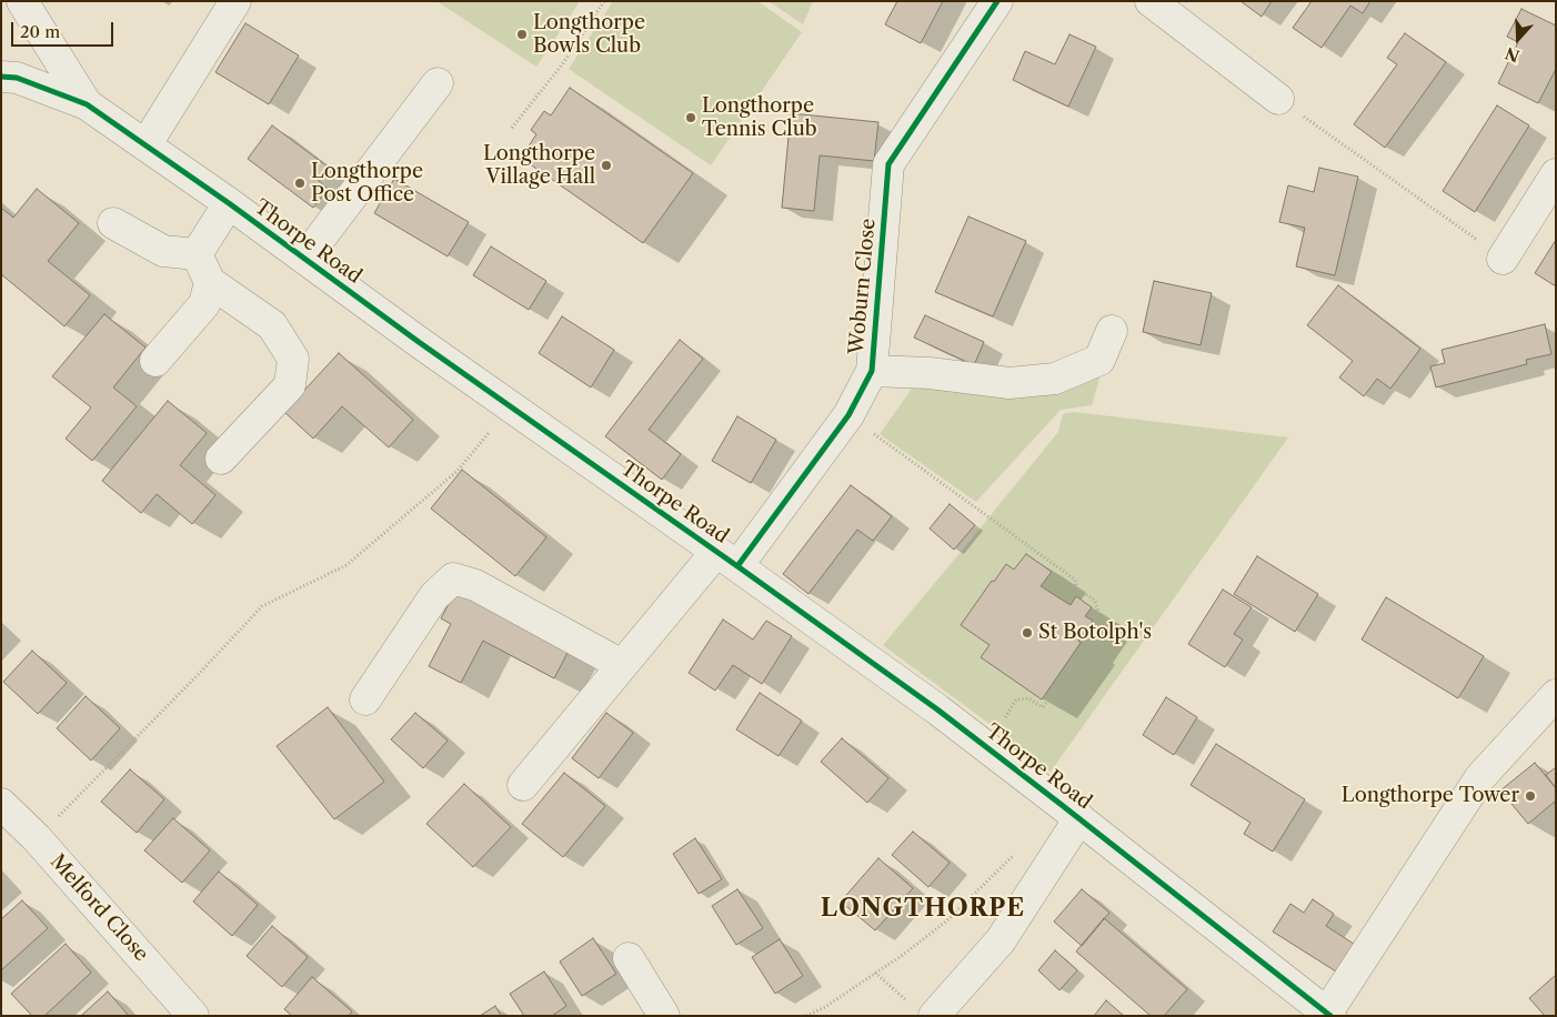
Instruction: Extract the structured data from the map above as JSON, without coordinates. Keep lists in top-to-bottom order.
{
  "streets": {
    "street": ["Thorpe Road", "Woburn Close", "Melford Close"]
  },
  "crossings": [
    ["Thorpe Road", "Woburn Close"]
  ],
  "districts": ["LONGTHORPE"],
  "places": [
    "Longthorpe Bowls Club",
    "Longthorpe Tennis Club",
    "Longthorpe Village Hall",
    "Longthorpe Post Office",
    "St Botolph's",
    "Longthorpe Tower"
  ],
  "scale_bar": "20 m",
  "north": "bottom"
}
